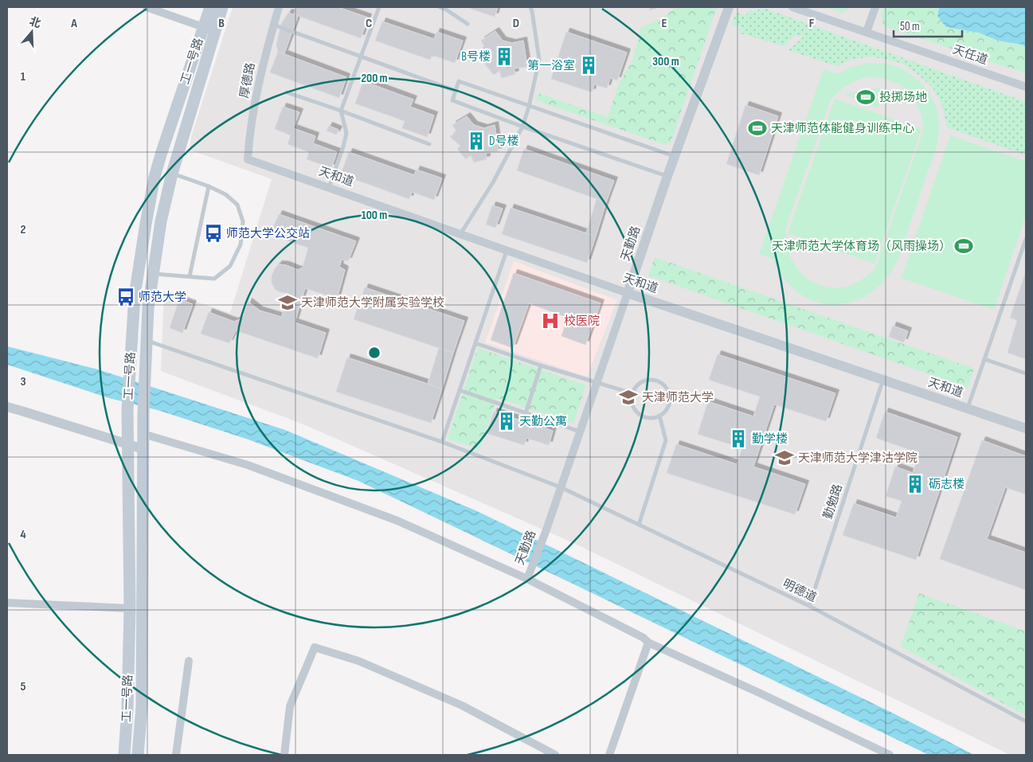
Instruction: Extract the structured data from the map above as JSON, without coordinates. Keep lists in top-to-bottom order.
{
  "streets": {
    "main road": ["工一号路"],
    "street": [
      "天任道",
      "厚德路",
      "天和道",
      "天勤路"
    ],
    "lane": ["勤勉路", "明德道"]
  },
  "crossings": [
    ["工一号路", "明德道"],
    ["厚德路", "天和道"],
    ["天和道", "天勤路"],
    ["天和道", "勤勉路"],
    ["天勤路", "明德道"],
    ["勤勉路", "明德道"]
  ],
  "places": {
    "building": [
      "B号楼",
      "第一浴室",
      "D号楼",
      "天勤公寓",
      "勤学楼",
      "砺志楼"
    ],
    "sports": ["投掷场地", "天津师范体能健身训练中心", "天津师范大学体育场（风雨操场）"],
    "bus stop": ["师范大学公交站", "师范大学"],
    "school or university": ["天津师范大学附属实验学校", "天津师范大学", "天津师范大学津沽学院"],
    "hospital": ["校医院"]
  },
  "scale_bar": "50 m",
  "north": "top",
  "grid": {
    "columns": [
      "A",
      "B",
      "C",
      "D",
      "E",
      "F"
    ],
    "rows": [
      "1",
      "2",
      "3",
      "4",
      "5"
    ]
  },
  "rings": ["300 m", "200 m", "100 m"]
}
